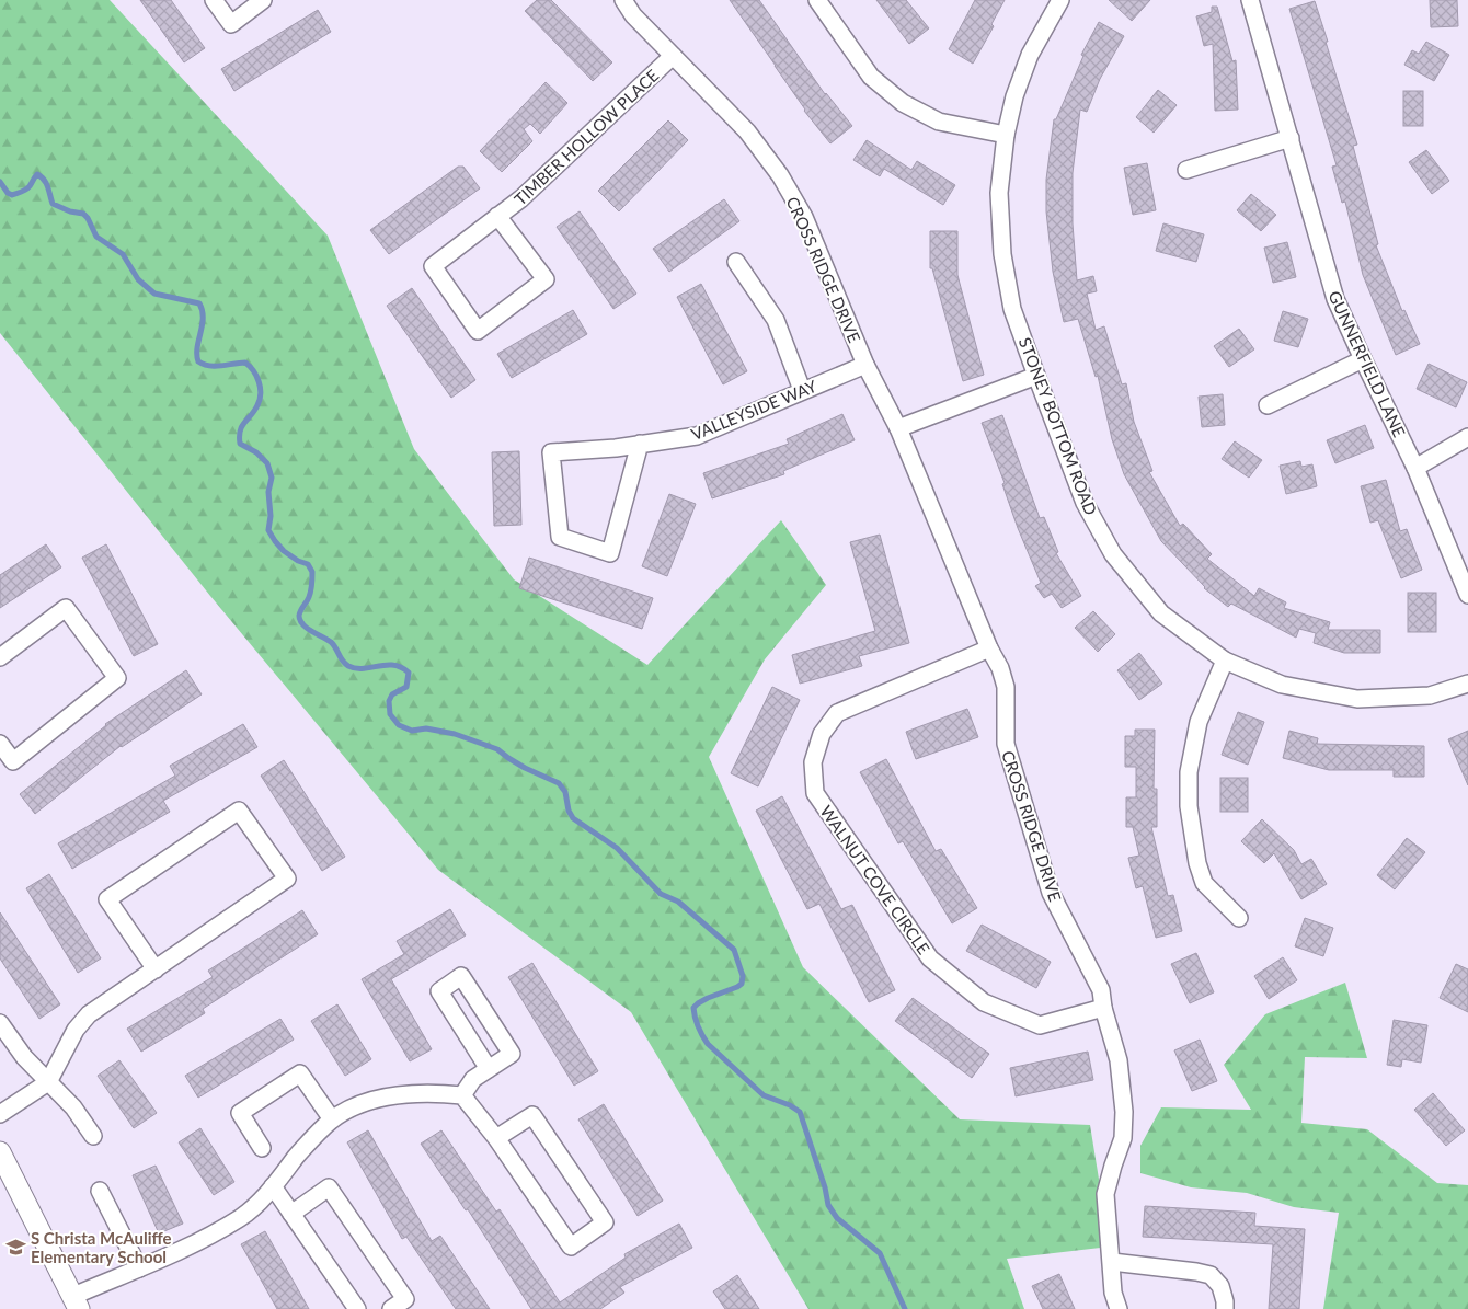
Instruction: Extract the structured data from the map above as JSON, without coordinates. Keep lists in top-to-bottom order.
{
  "streets": {
    "street": [
      "TIMBER HOLLOW PLACE",
      "CROSS RIDGE DRIVE",
      "GUNNERFIELD LANE",
      "VALLEYSIDE WAY",
      "STONEY BOTTOM ROAD",
      "WALNUT COVE CIRCLE"
    ]
  },
  "crossings": [
    ["TIMBER HOLLOW PLACE", "CROSS RIDGE DRIVE"],
    ["CROSS RIDGE DRIVE", "VALLEYSIDE WAY"],
    ["CROSS RIDGE DRIVE", "WALNUT COVE CIRCLE"]
  ],
  "places": {
    "school or university": ["S Christa McAuliffe Elementary School"]
  }
}
